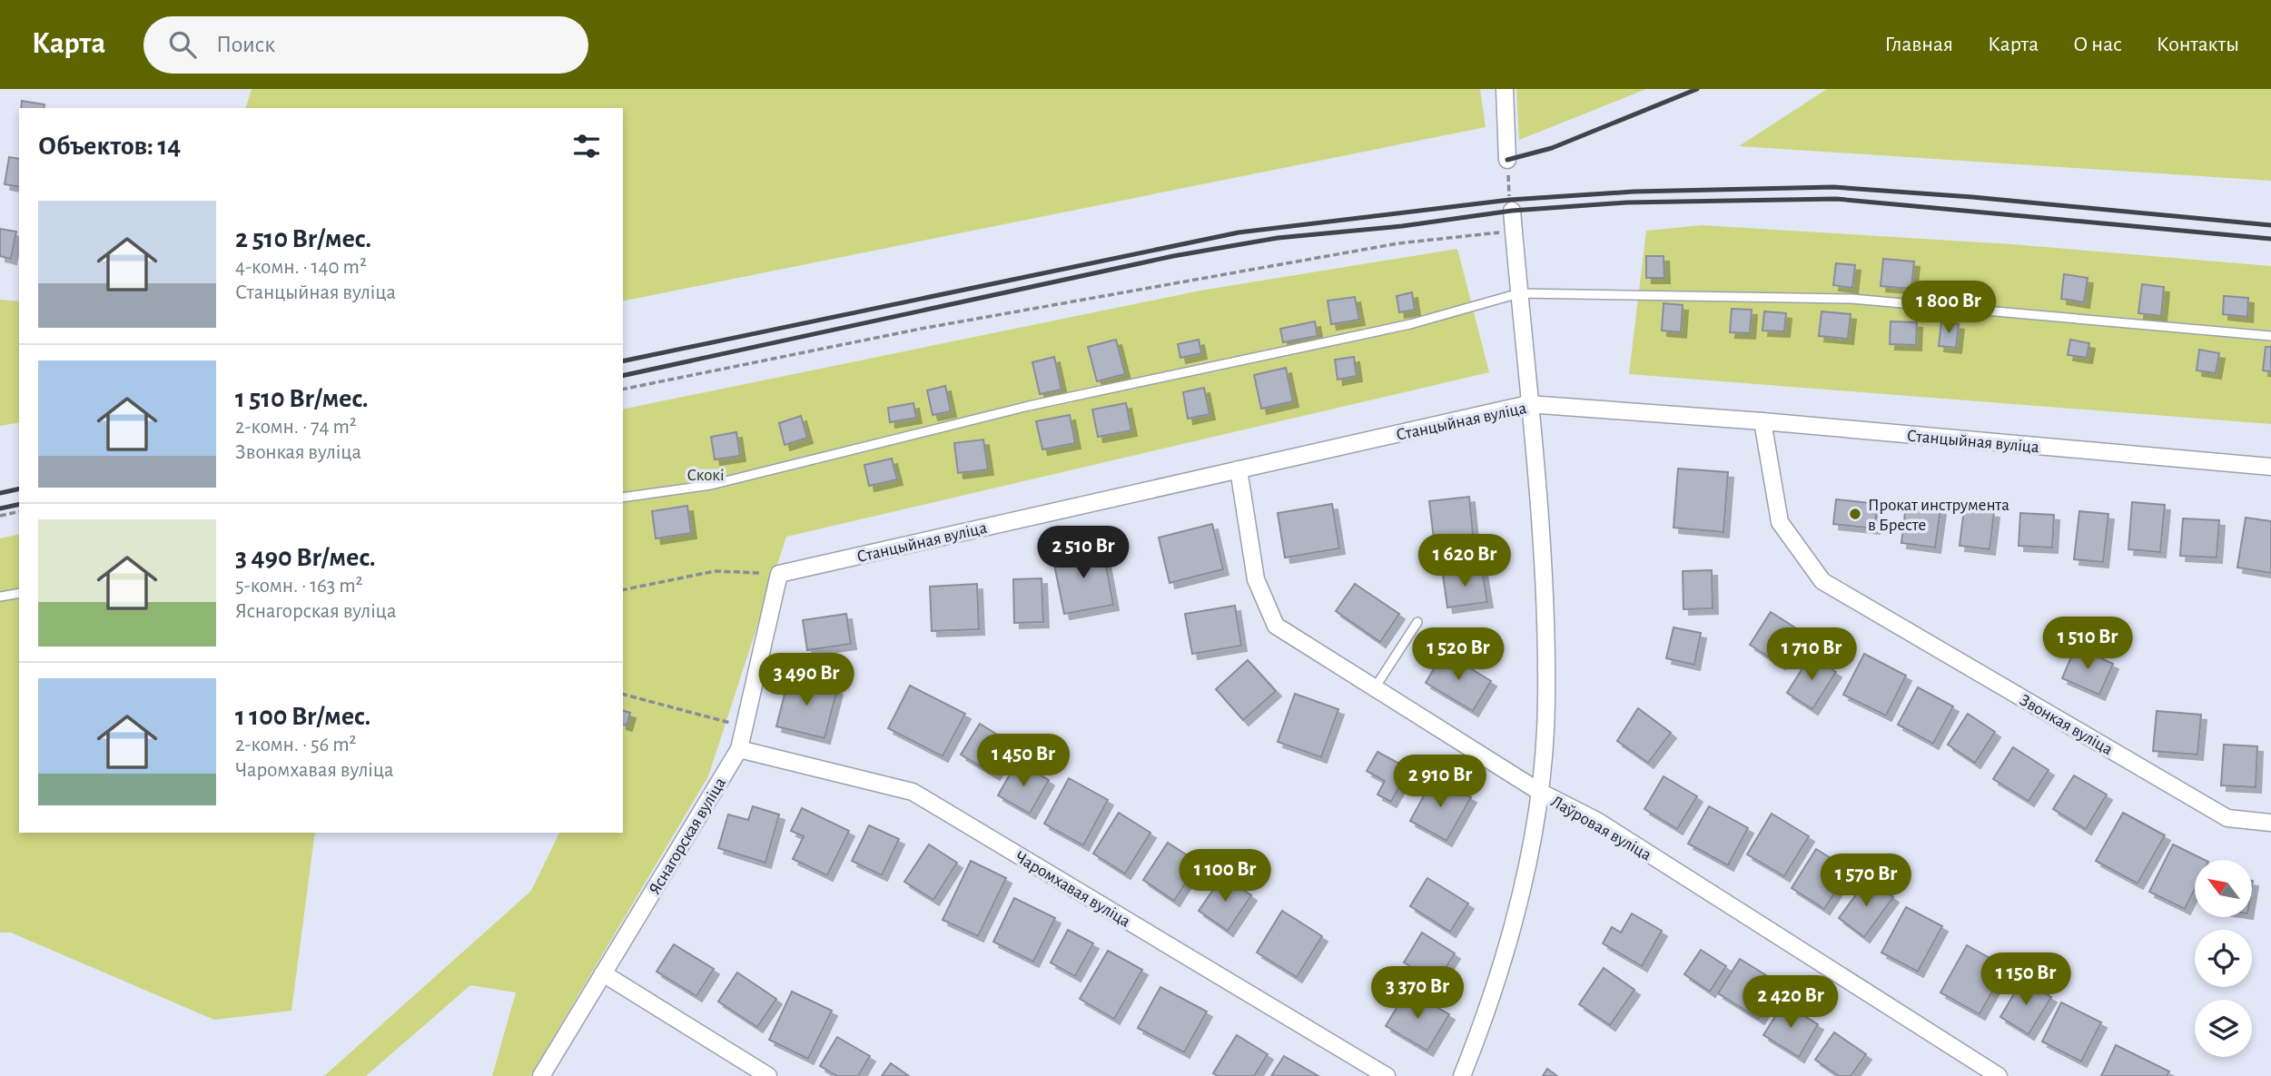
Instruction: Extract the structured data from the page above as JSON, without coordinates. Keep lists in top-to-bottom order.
{
  "streets": {
    "street": [
      "Станцыйная вуліца",
      "Звонкая вуліца",
      "Лаўровая вуліца",
      "Яснагорская вуліца",
      "Чаромхавая вуліца"
    ]
  },
  "crossings": [
    ["Станцыйная вуліца", "Звонкая вуліца"],
    ["Станцыйная вуліца", "Лаўровая вуліца"],
    ["Станцыйная вуліца", "Яснагорская вуліца"],
    ["Яснагорская вуліца", "Чаромхавая вуліца"]
  ],
  "parks": ["Скокі"],
  "places": ["Прокат инструмента в Бресте"],
  "north": "top left",
  "page": {
    "header": "Карта",
    "search": "Поиск",
    "nav": [
      "Главная",
      "Карта",
      "О нас",
      "Контакты"
    ],
    "heading": "Объектов: 14",
    "list": [
      {
        "name": "2 510 Br/мес.",
        "note": "4-комн. · 140 m² · Станцыйная вуліца"
      },
      {
        "name": "1 510 Br/мес.",
        "note": "2-комн. · 74 m² · Звонкая вуліца"
      },
      {
        "name": "3 490 Br/мес.",
        "note": "5-комн. · 163 m² · Яснагорская вуліца"
      },
      {
        "name": "1 100 Br/мес.",
        "note": "2-комн. · 56 m² · Чаромхавая вуліца"
      }
    ],
    "price": [
      "1 800 Br",
      "2 510 Br",
      "1 620 Br",
      "1 510 Br",
      "1 520 Br",
      "1 710 Br",
      "3 490 Br",
      "1 450 Br",
      "2 910 Br",
      "1 100 Br",
      "1 570 Br",
      "1 150 Br",
      "3 370 Br",
      "2 420 Br"
    ]
  }
}
